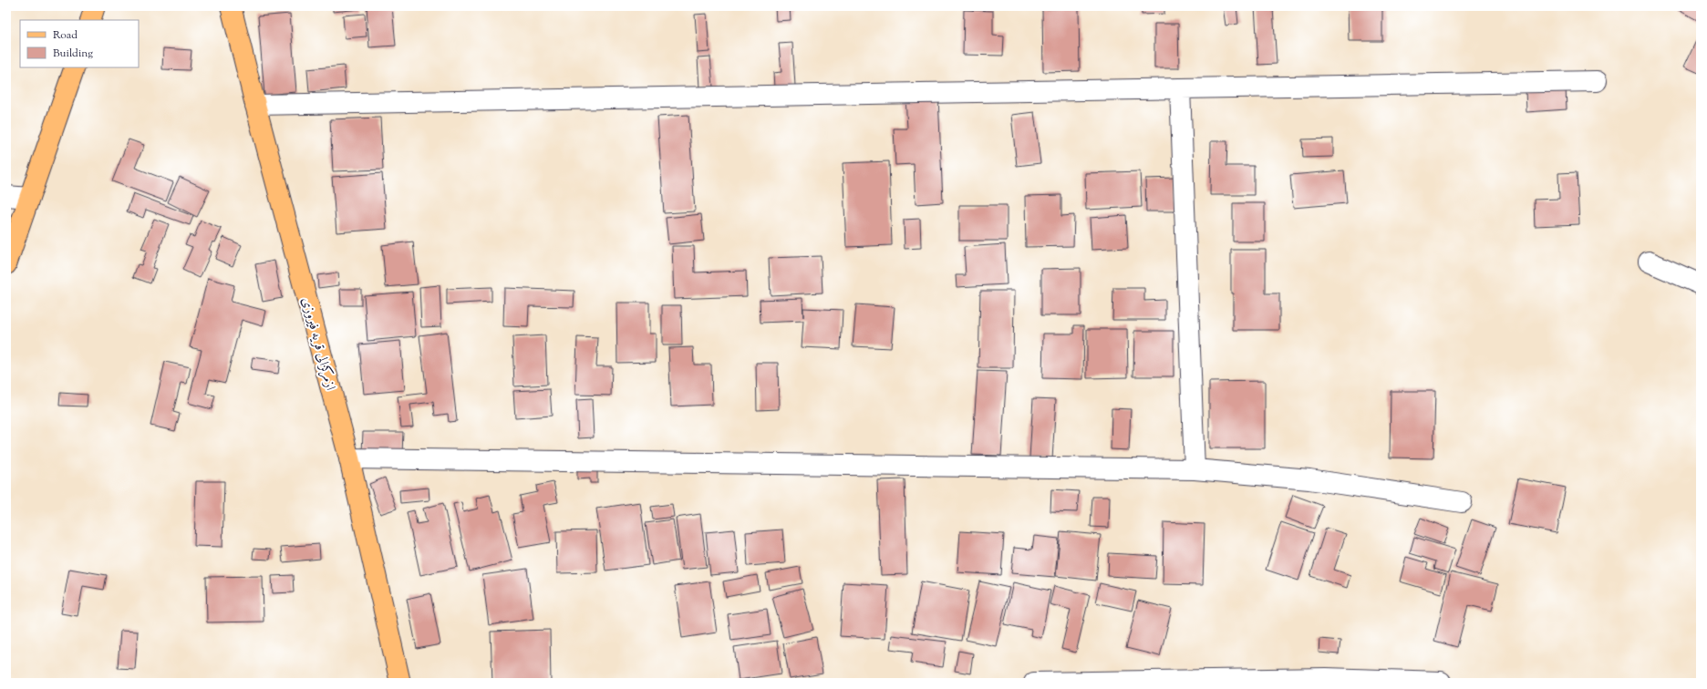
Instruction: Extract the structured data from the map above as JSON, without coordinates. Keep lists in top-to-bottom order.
{
  "streets": {
    "main road": ["ازمرکزالی قریه فیروزی"]
  },
  "legend": ["Road", "Building"]
}
